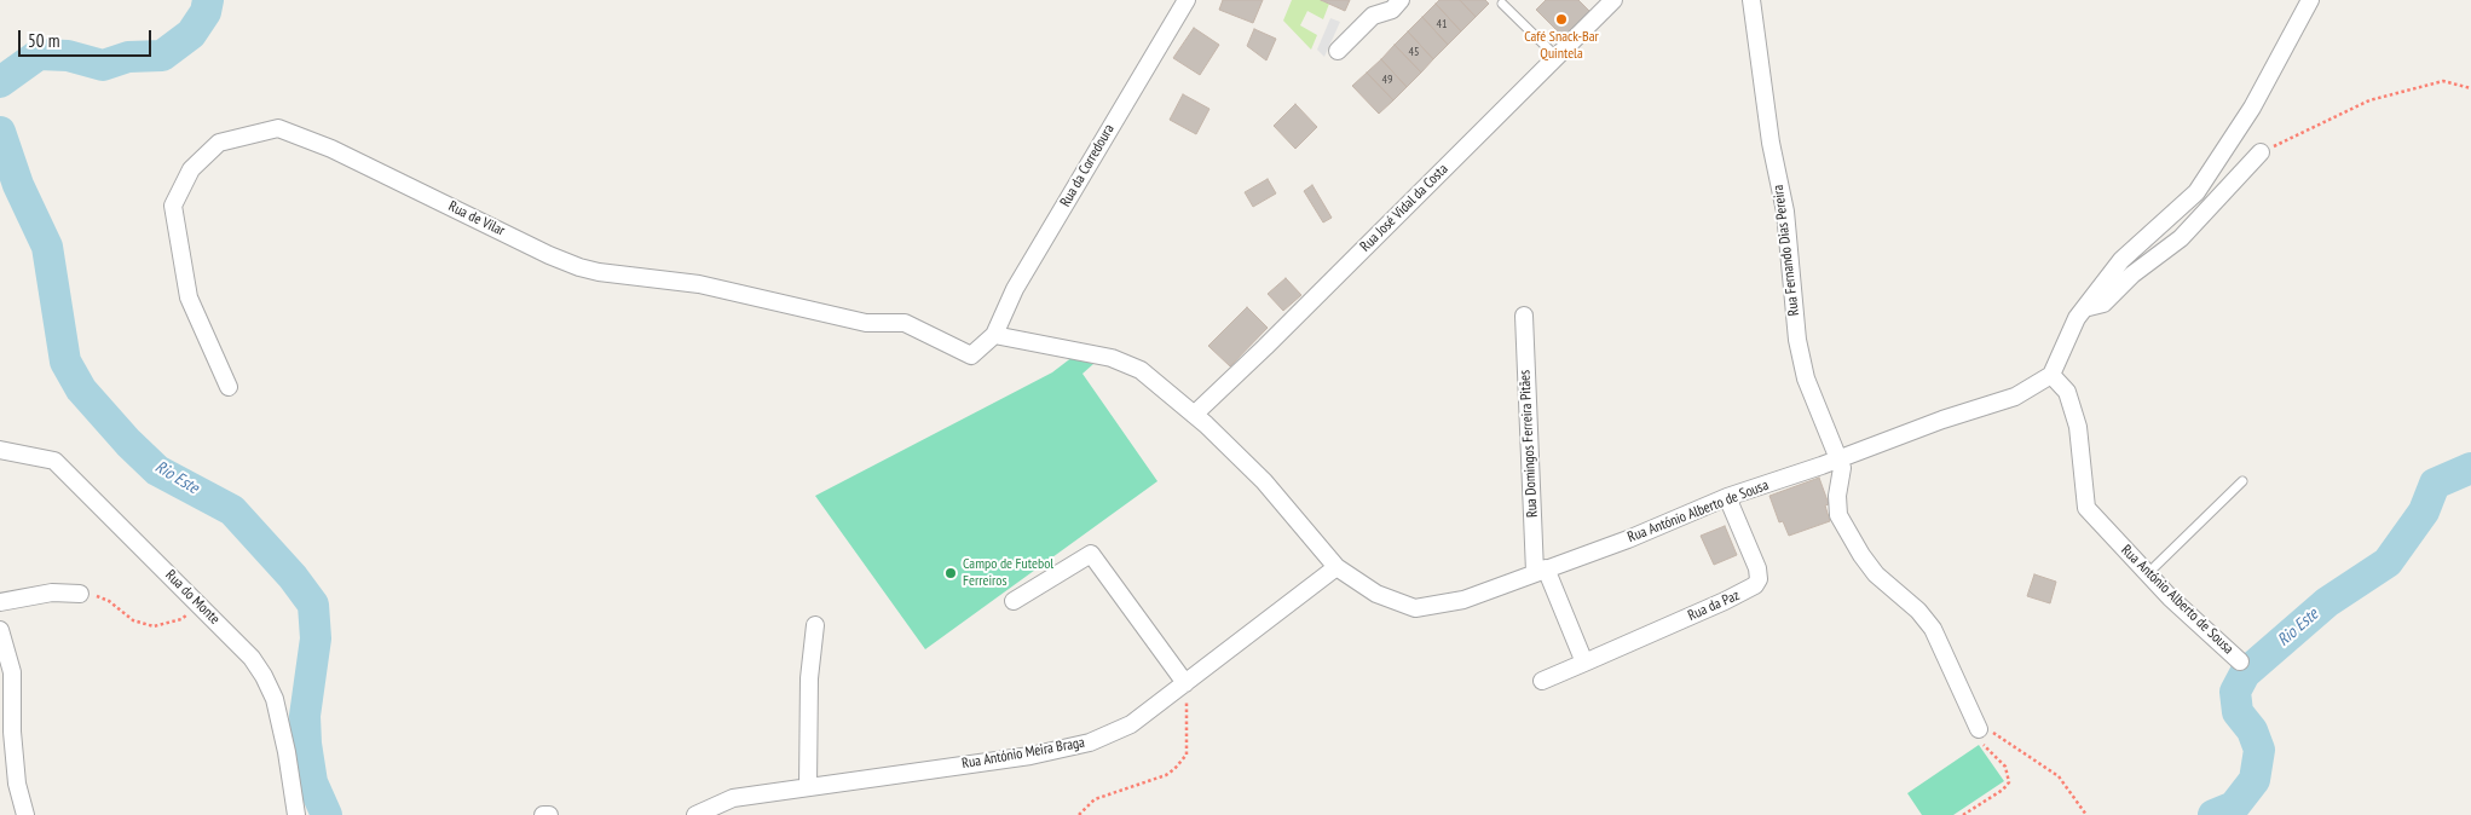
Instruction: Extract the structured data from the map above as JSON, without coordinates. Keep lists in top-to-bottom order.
{
  "streets": {
    "street": [
      "Rua da Corredoura",
      "Rua José Vidal da Costa",
      "Rua de Vilar",
      "Rua Fernando Dias Pereira",
      "Rua Domingos Ferreira Pitães",
      "Rua António Alberto de Sousa",
      "Rua do Monte",
      "Rua da Paz",
      "Rua António Meira Braga"
    ]
  },
  "crossings": [
    ["Rua da Corredoura", "Rua de Vilar"],
    ["Rua Fernando Dias Pereira", "Rua António Alberto de Sousa"],
    ["Rua Domingos Ferreira Pitães", "Rua António Alberto de Sousa"],
    ["Rua António Alberto de Sousa", "Rua da Paz"],
    ["Rua António Alberto de Sousa", "Rua António Meira Braga"]
  ],
  "water": ["Rio Este"],
  "places": ["Café Snack-Bar Quintela", "Campo de Futebol Ferreiros"],
  "house_numbers": ["41", "45", "49"],
  "scale_bar": "50 m"
}
